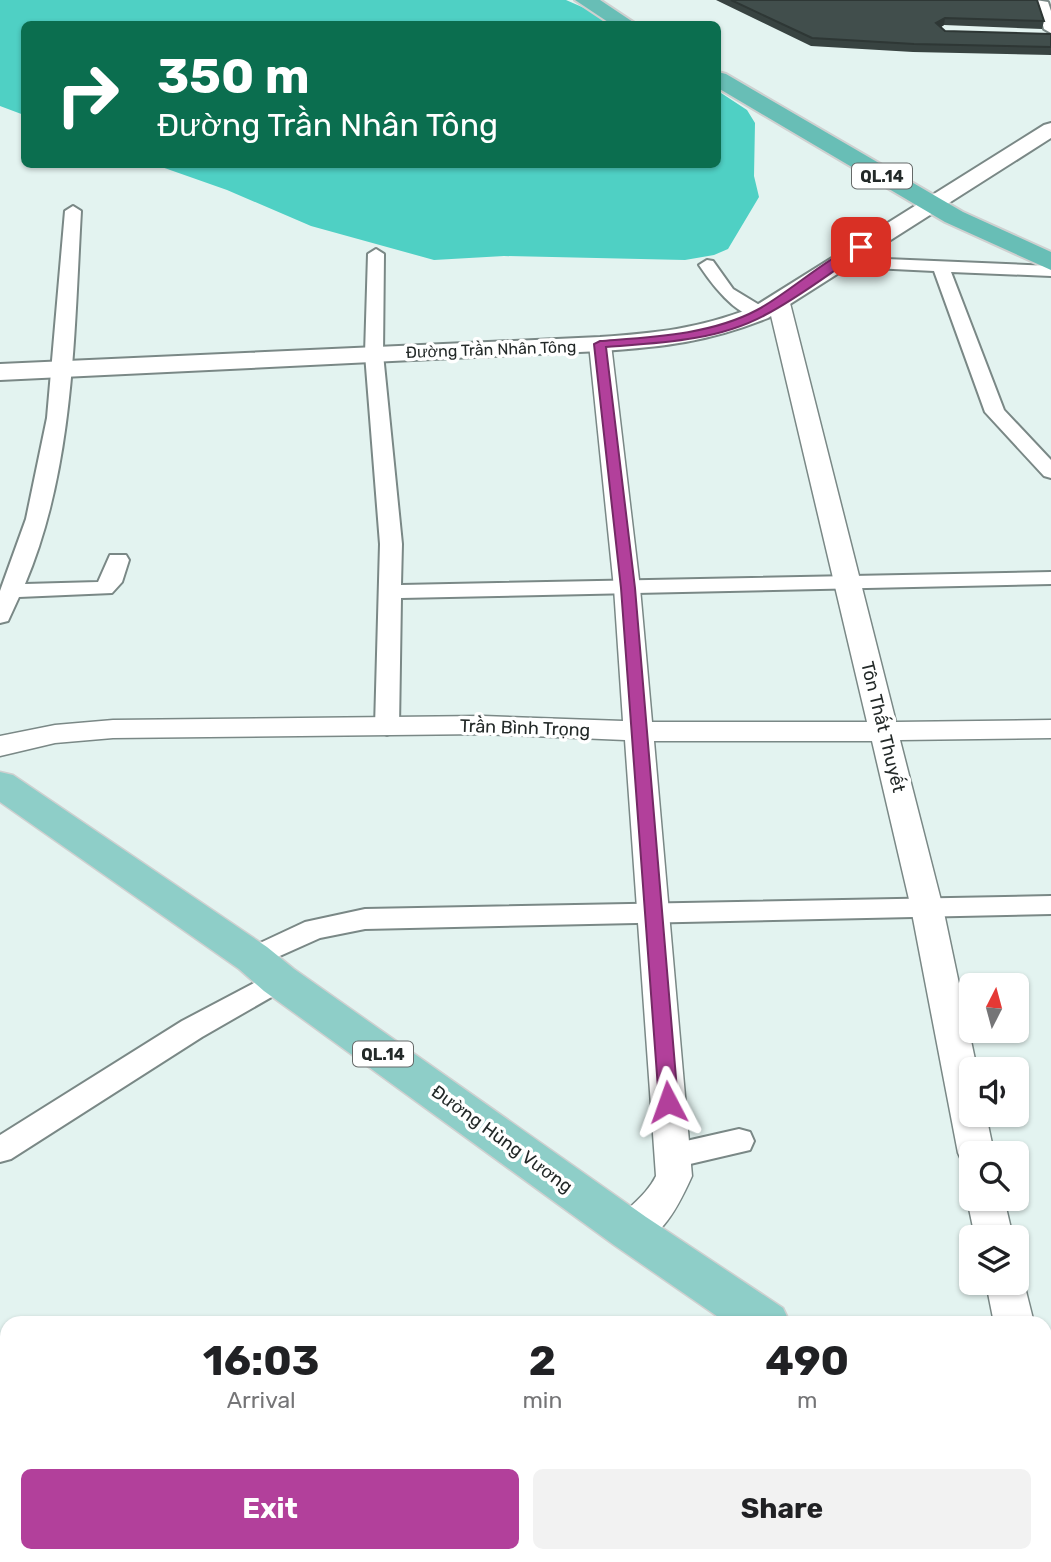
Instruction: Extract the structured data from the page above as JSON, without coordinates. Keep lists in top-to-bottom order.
{
  "streets": {
    "highway": ["QL.14"],
    "main road": ["Đường Trần Nhân Tông", "Đường Hùng Vương"],
    "street": ["Tôn Thất Thuyết", "Trần Bình Trọng"]
  },
  "crossings": [
    ["QL.14", "Đường Trần Nhân Tông"],
    ["Đường Trần Nhân Tông", "Tôn Thất Thuyết"],
    ["Tôn Thất Thuyết", "Trần Bình Trọng"]
  ],
  "north": "top",
  "page": {
    "turn": ["350 m", "Đường Trần Nhân Tông"],
    "eta": [
      "16:03",
      "Arrival",
      "2",
      "min",
      "490",
      "m"
    ],
    "buttons": ["Exit", "Share"]
  }
}
